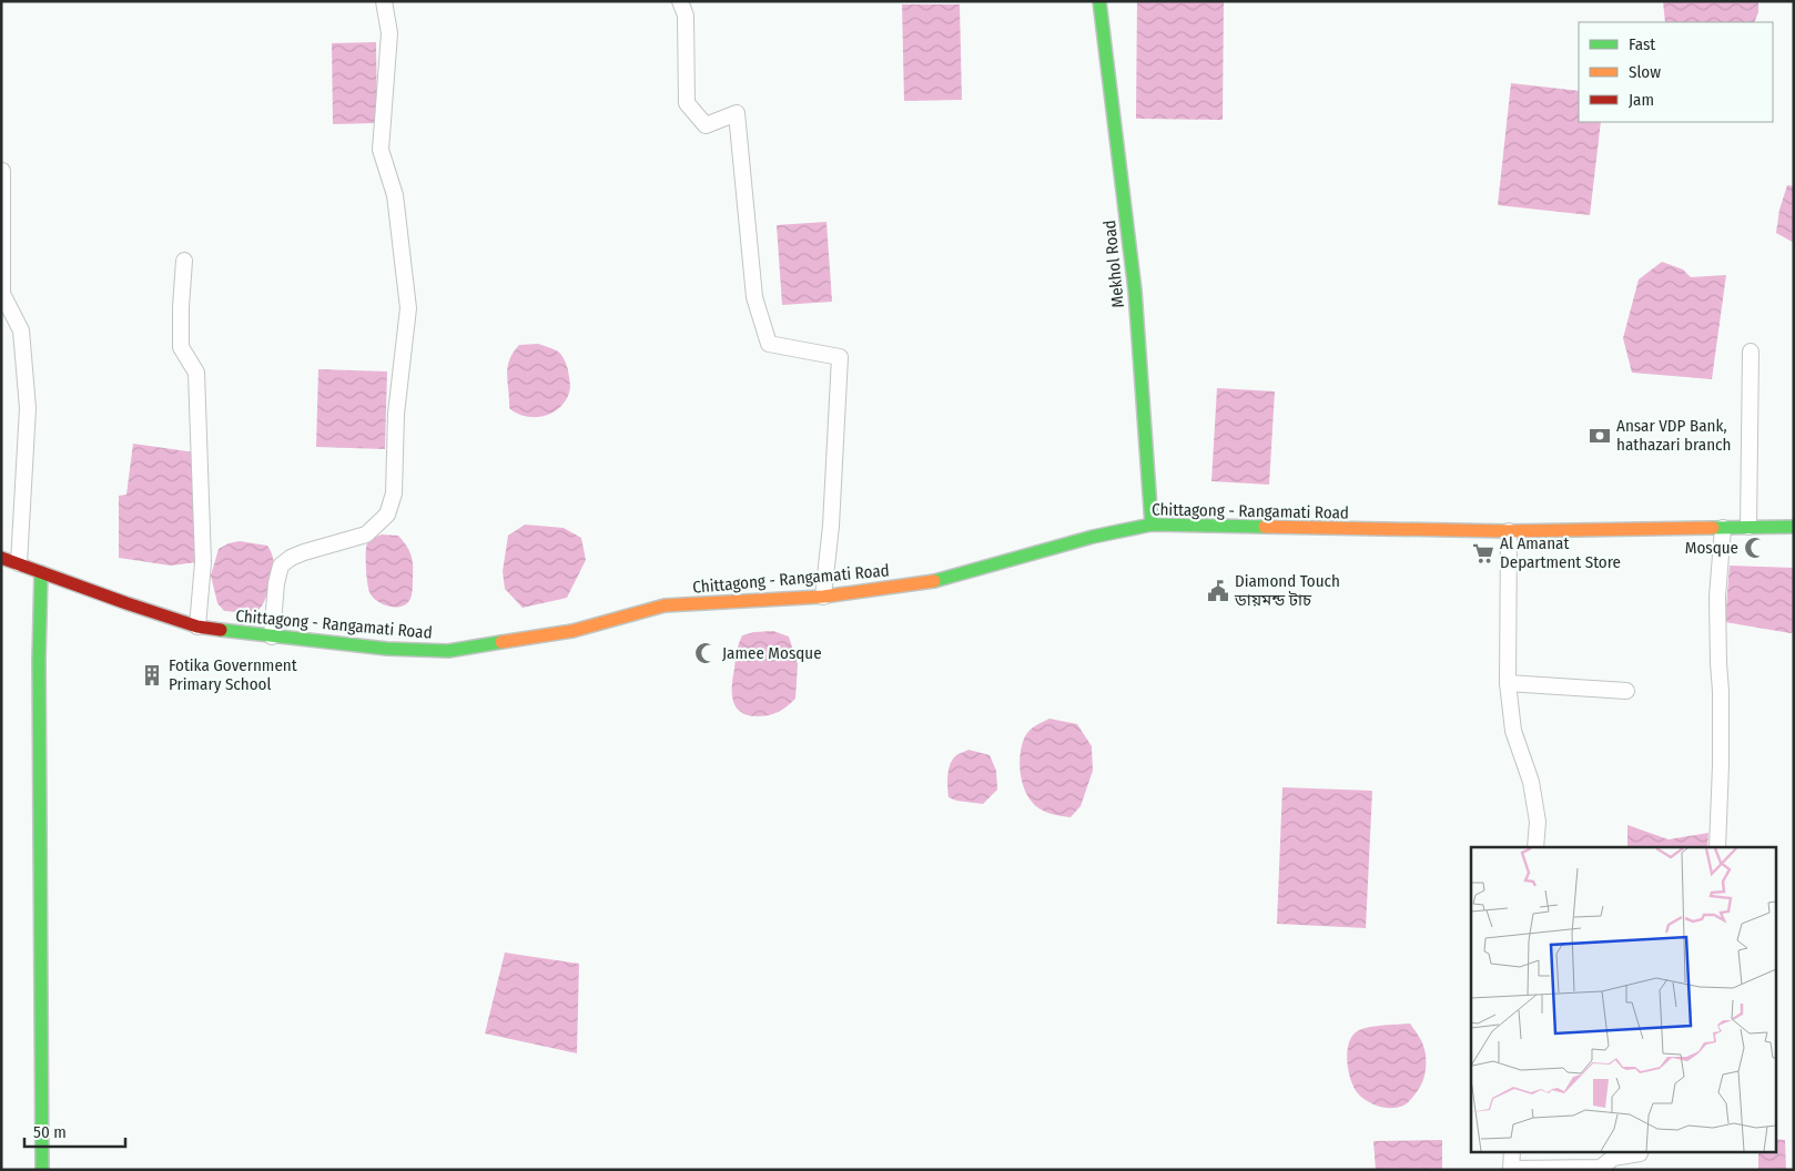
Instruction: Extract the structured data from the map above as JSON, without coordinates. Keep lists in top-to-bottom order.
{
  "streets": {
    "main road": ["Mekhol Road", "Chittagong - Rangamati Road"]
  },
  "crossings": [
    ["Mekhol Road", "Chittagong - Rangamati Road"]
  ],
  "places": {
    "bank": ["Ansar VDP Bank, hathazari branch"],
    "mosque": ["Mosque", "Jamee Mosque"],
    "supermarket": ["Al Amanat Department Store"],
    "public building": ["Diamond Touch ডায়মন্ড টাচ"],
    "building": ["Fotika Government Primary School"]
  },
  "legend": ["Fast", "Slow", "Jam"],
  "scale_bar": "50 m"
}
